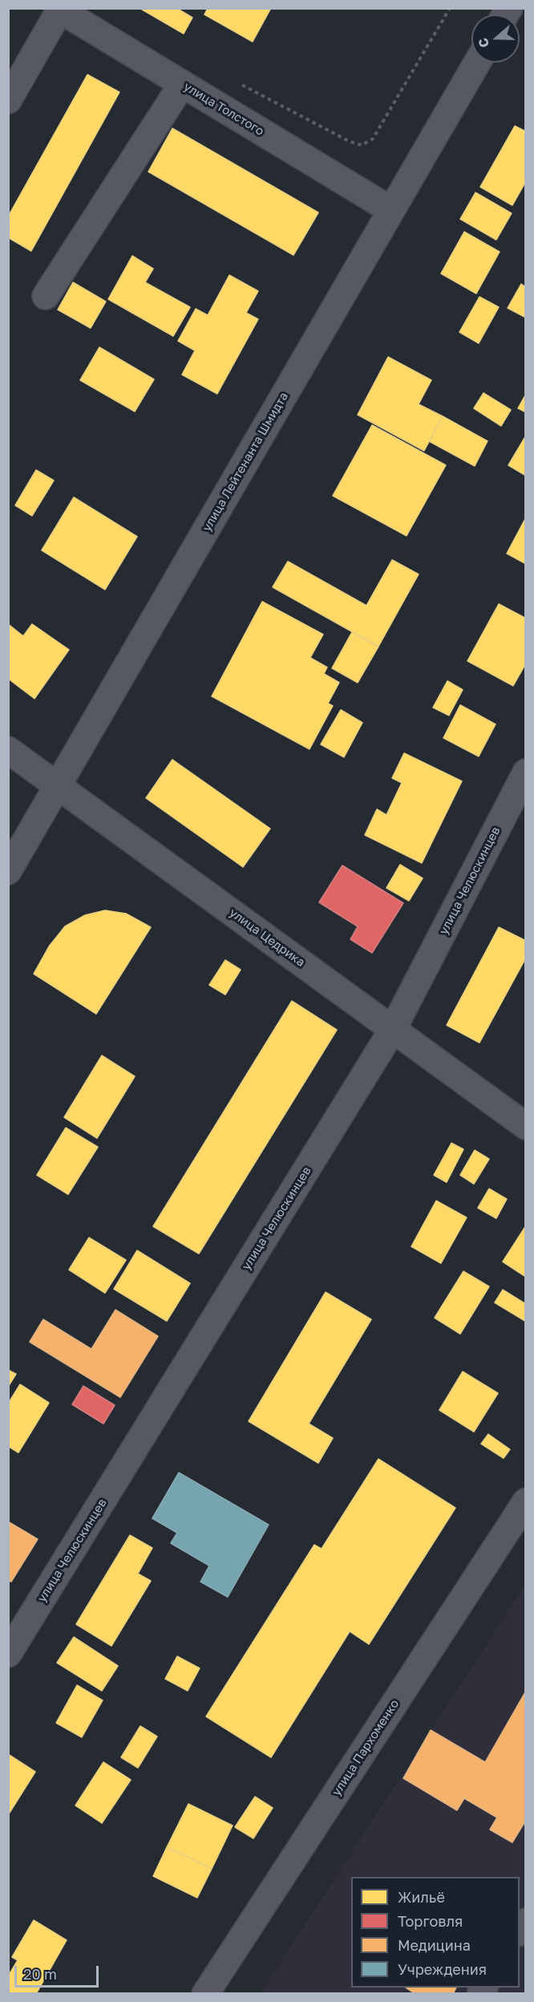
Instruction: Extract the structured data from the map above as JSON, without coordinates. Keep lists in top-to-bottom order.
{
  "streets": {
    "street": [
      "улица Толстого",
      "улица Лейтенанта Шмидта",
      "улица Челюскинцев",
      "улица Цедрика",
      "улица Пархоменко"
    ]
  },
  "crossings": [
    ["улица Толстого", "улица Лейтенанта Шмидта"],
    ["улица Лейтенанта Шмидта", "улица Цедрика"],
    ["улица Челюскинцев", "улица Цедрика"]
  ],
  "legend": [
    "Жильё",
    "Торговля",
    "Медицина",
    "Учреждения"
  ],
  "scale_bar": "20 m",
  "north": "left"
}
